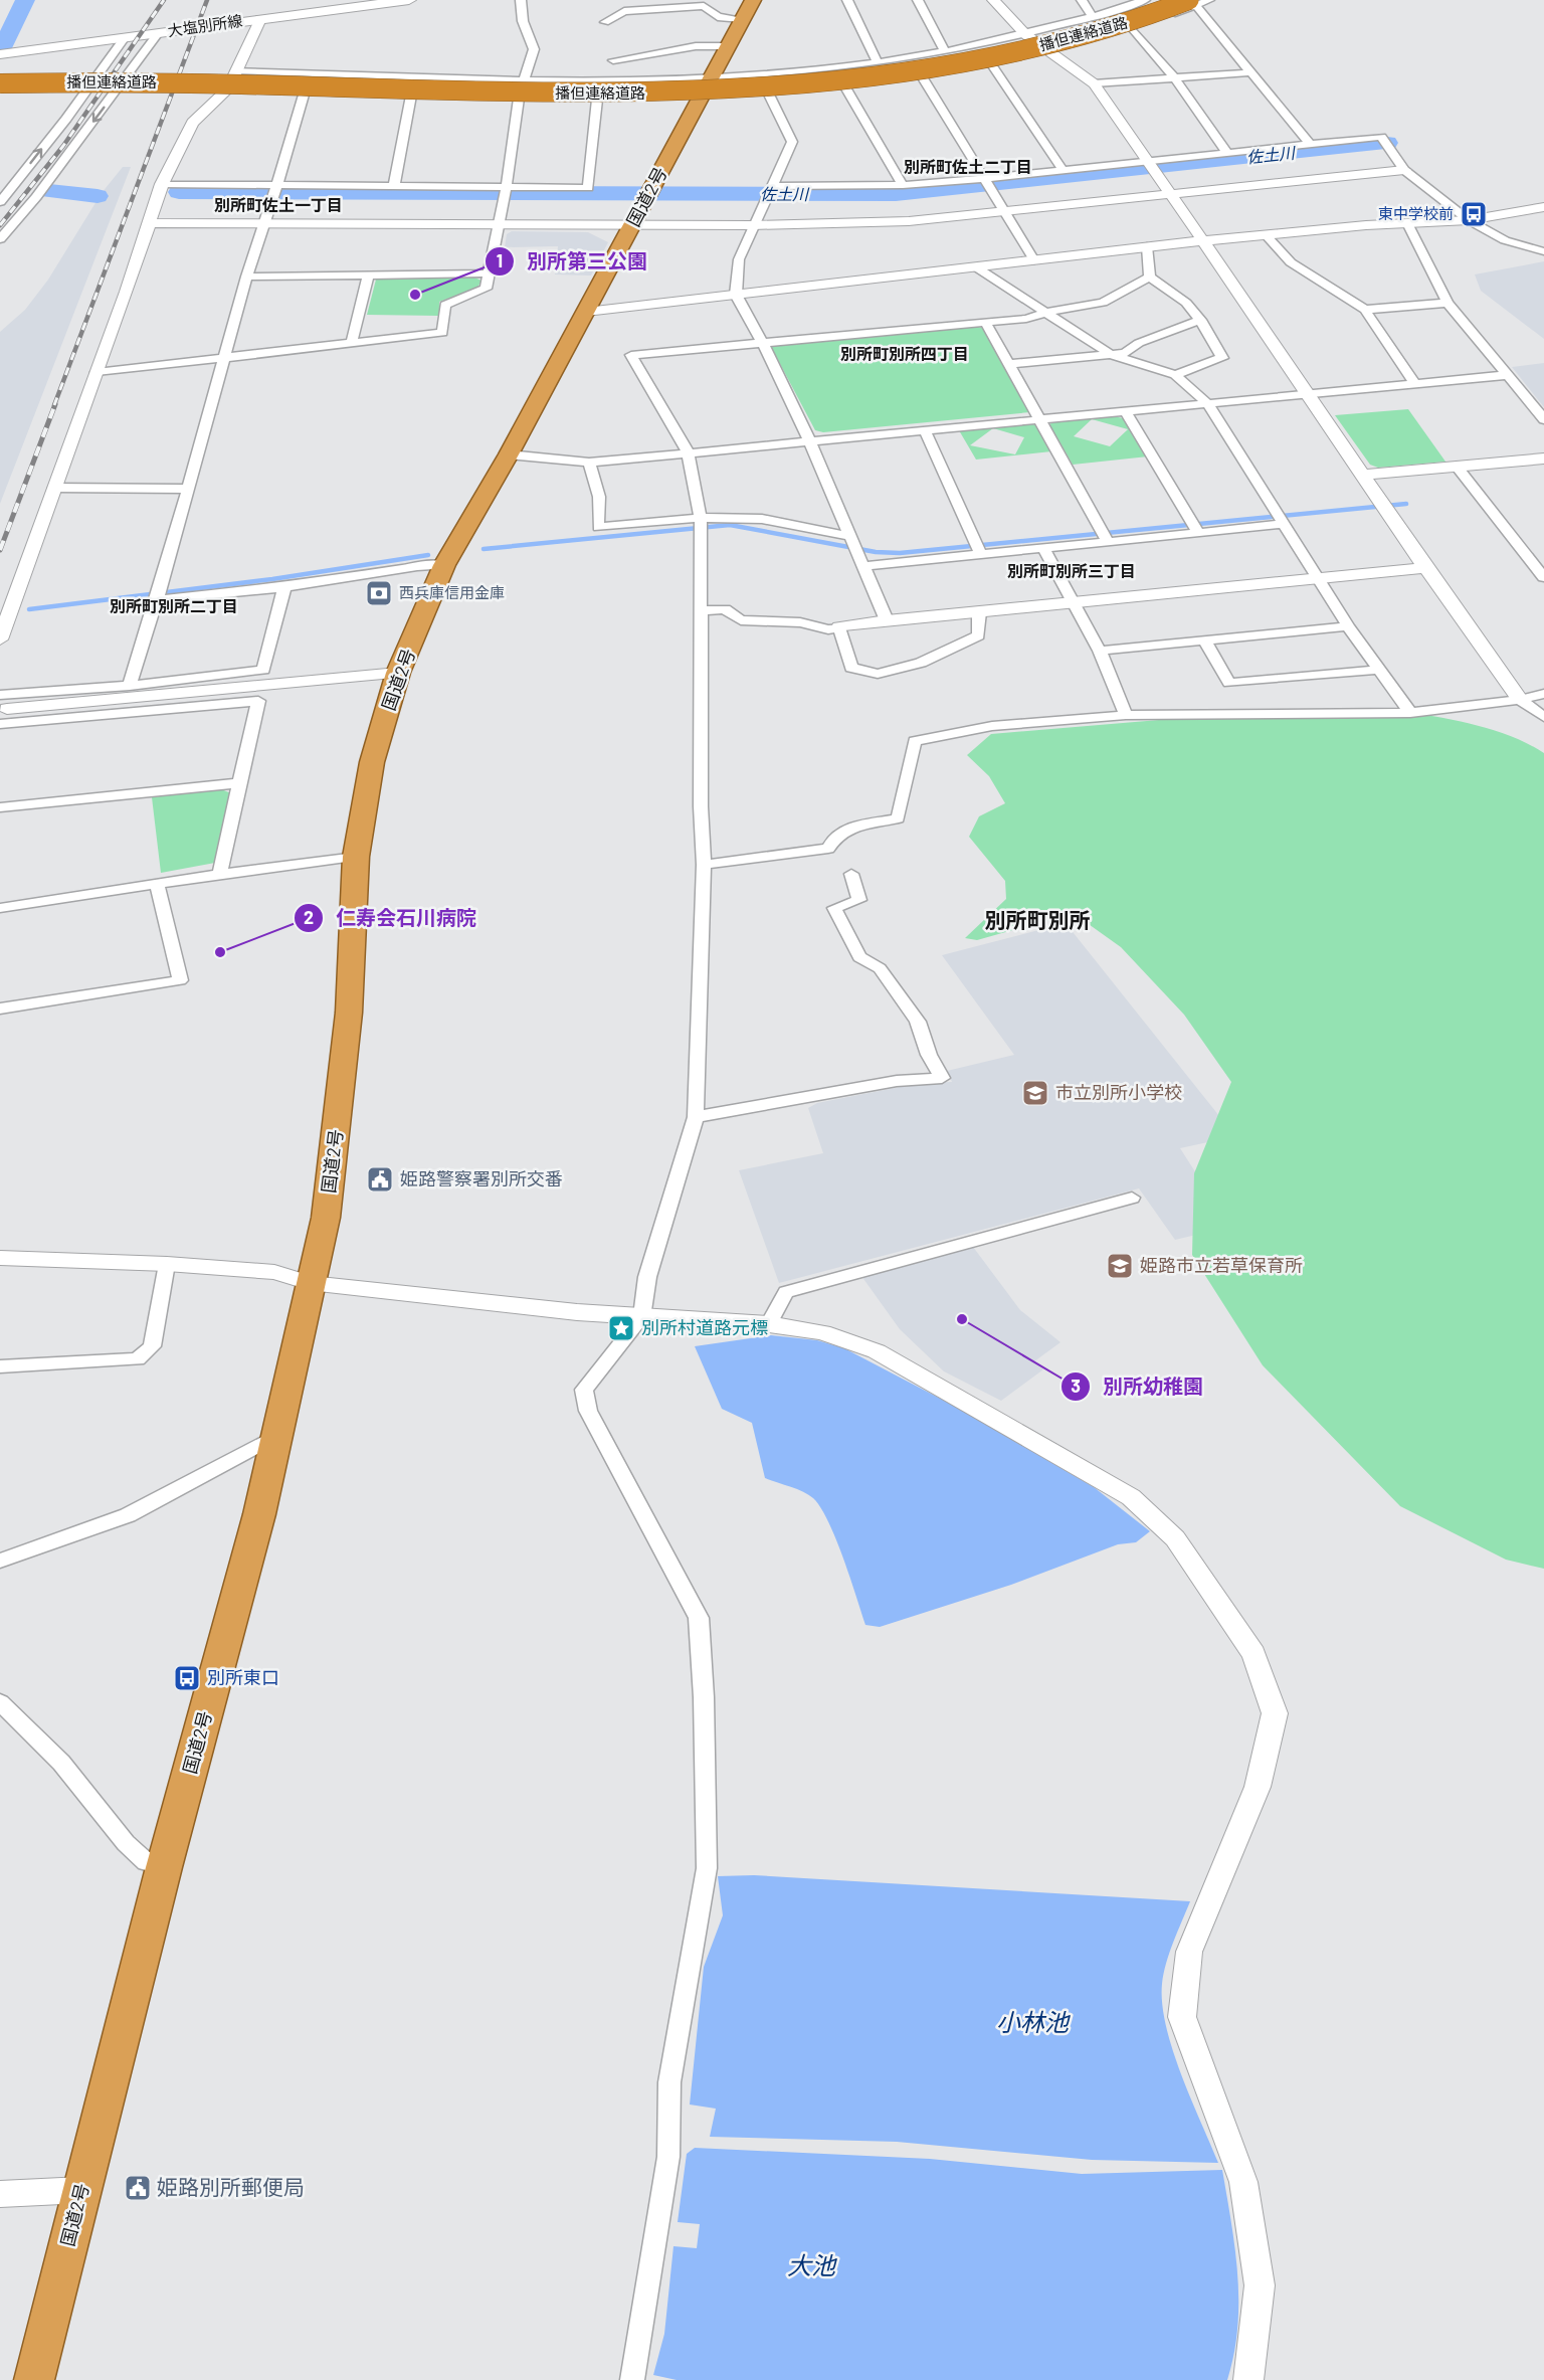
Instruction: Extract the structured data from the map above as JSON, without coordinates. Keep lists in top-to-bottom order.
{
  "streets": {
    "highway": ["播但連絡道路", "国道2号"],
    "main road": ["大塩別所線"]
  },
  "districts": [
    "別所町佐土二丁目",
    "別所町佐土一丁目",
    "別所町別所四丁目",
    "別所町別所三丁目",
    "別所町別所二丁目",
    "別所町別所"
  ],
  "water": ["佐土川", "小林池", "大池"],
  "places": {
    "bus stop": ["東中学校前", "別所東口"],
    "other": ["別所第三公園", "仁寿会石川病院", "別所幼稚園"],
    "bank": ["西兵庫信用金庫"],
    "school or university": ["市立別所小学校", "姫路市立若草保育所"],
    "public building": ["姫路警察署別所交番", "姫路別所郵便局"],
    "place": ["別所村道路元標"]
  }
}
